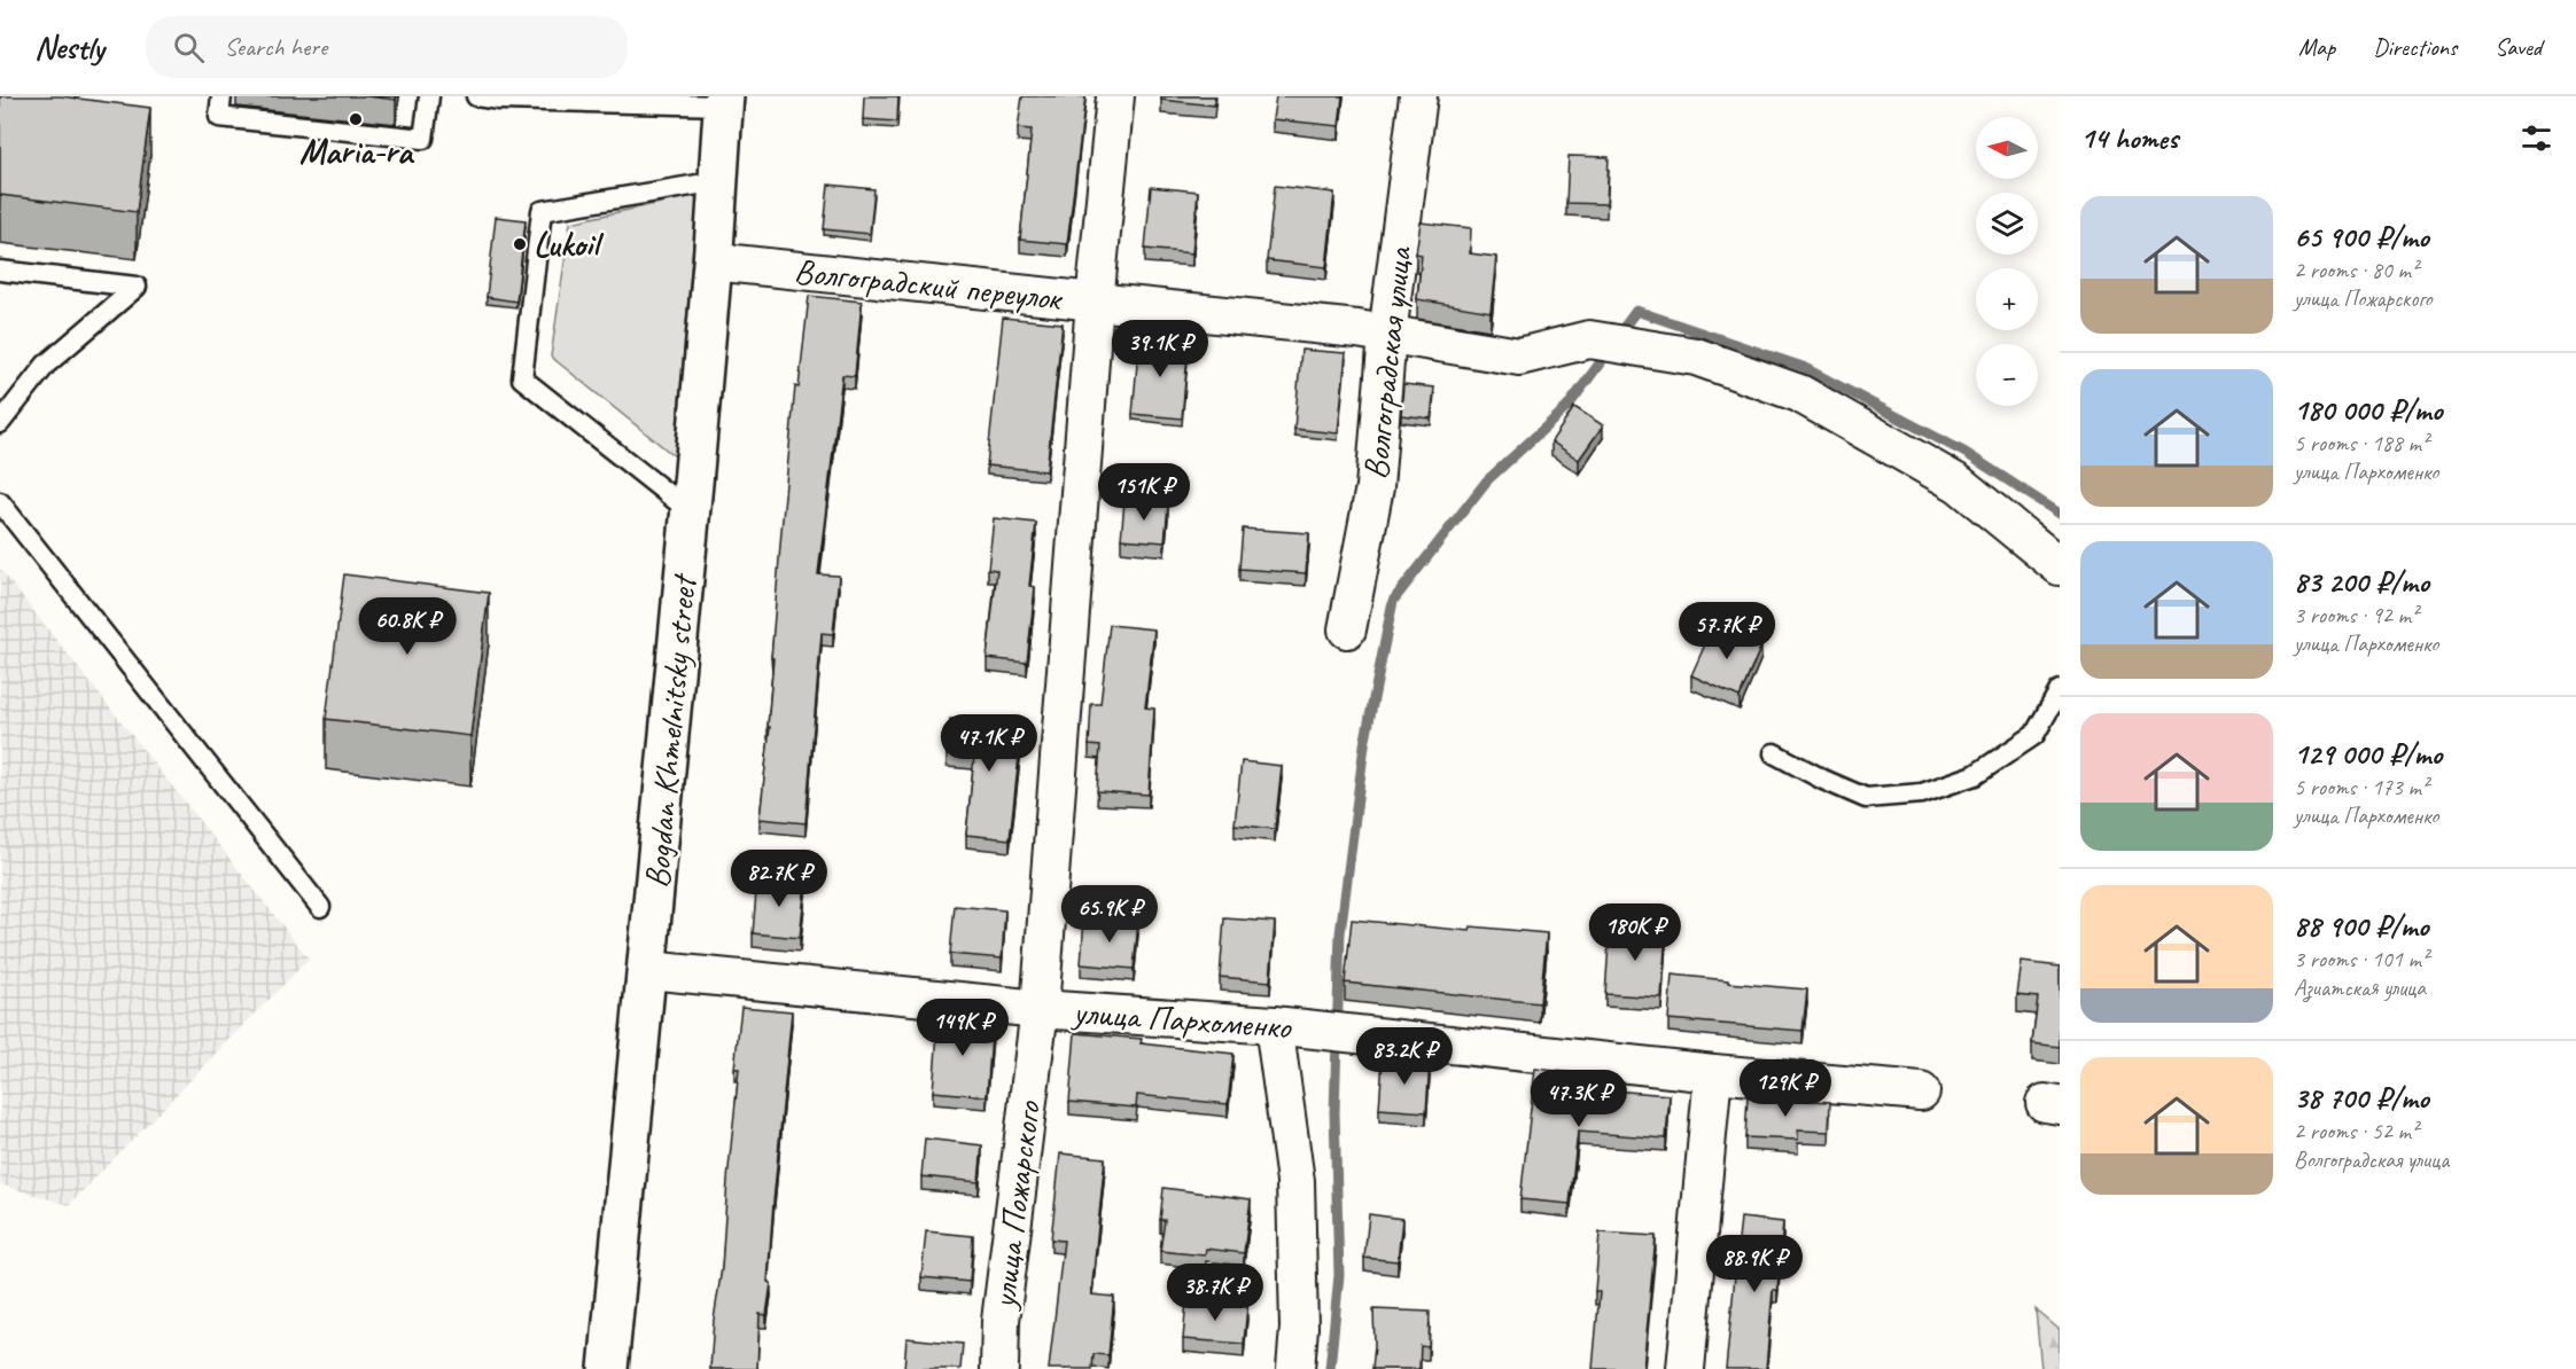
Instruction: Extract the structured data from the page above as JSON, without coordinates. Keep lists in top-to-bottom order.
{
  "streets": {
    "street": [
      "Волгоградский переулок",
      "Волгоградская улица",
      "Bogdan Khmelnitsky street",
      "улица Пархоменко",
      "улица Пожарского"
    ]
  },
  "crossings": [
    ["Волгоградский переулок", "Волгоградская улица"],
    ["Волгоградский переулок", "Bogdan Khmelnitsky street"],
    ["Волгоградский переулок", "улица Пожарского"],
    ["Bogdan Khmelnitsky street", "улица Пархоменко"],
    ["улица Пархоменко", "улица Пожарского"]
  ],
  "places": ["Maria-ra", "Lukoil"],
  "north": "left",
  "page": {
    "header": "Nestly",
    "search": "Search here",
    "nav": ["Map", "Directions", "Saved"],
    "heading": "14 homes",
    "map_buttons": ["+", "−"],
    "list": [
      {
        "name": "65 900 ₽/mo",
        "note": "2 rooms · 80 m² · улица Пожарского"
      },
      {
        "name": "180 000 ₽/mo",
        "note": "5 rooms · 188 m² · улица Пархоменко"
      },
      {
        "name": "83 200 ₽/mo",
        "note": "3 rooms · 92 m² · улица Пархоменко"
      },
      {
        "name": "129 000 ₽/mo",
        "note": "5 rooms · 173 m² · улица Пархоменко"
      },
      {
        "name": "88 900 ₽/mo",
        "note": "3 rooms · 101 m² · Азиатская улица"
      },
      {
        "name": "38 700 ₽/mo",
        "note": "2 rooms · 52 m² · Волгоградская улица"
      }
    ],
    "price": [
      "39.1K ₽",
      "151K ₽",
      "60.8K ₽",
      "57.7K ₽",
      "47.1K ₽",
      "82.7K ₽",
      "65.9K ₽",
      "180K ₽",
      "149K ₽",
      "83.2K ₽",
      "129K ₽",
      "47.3K ₽",
      "88.9K ₽",
      "38.7K ₽"
    ]
  }
}
